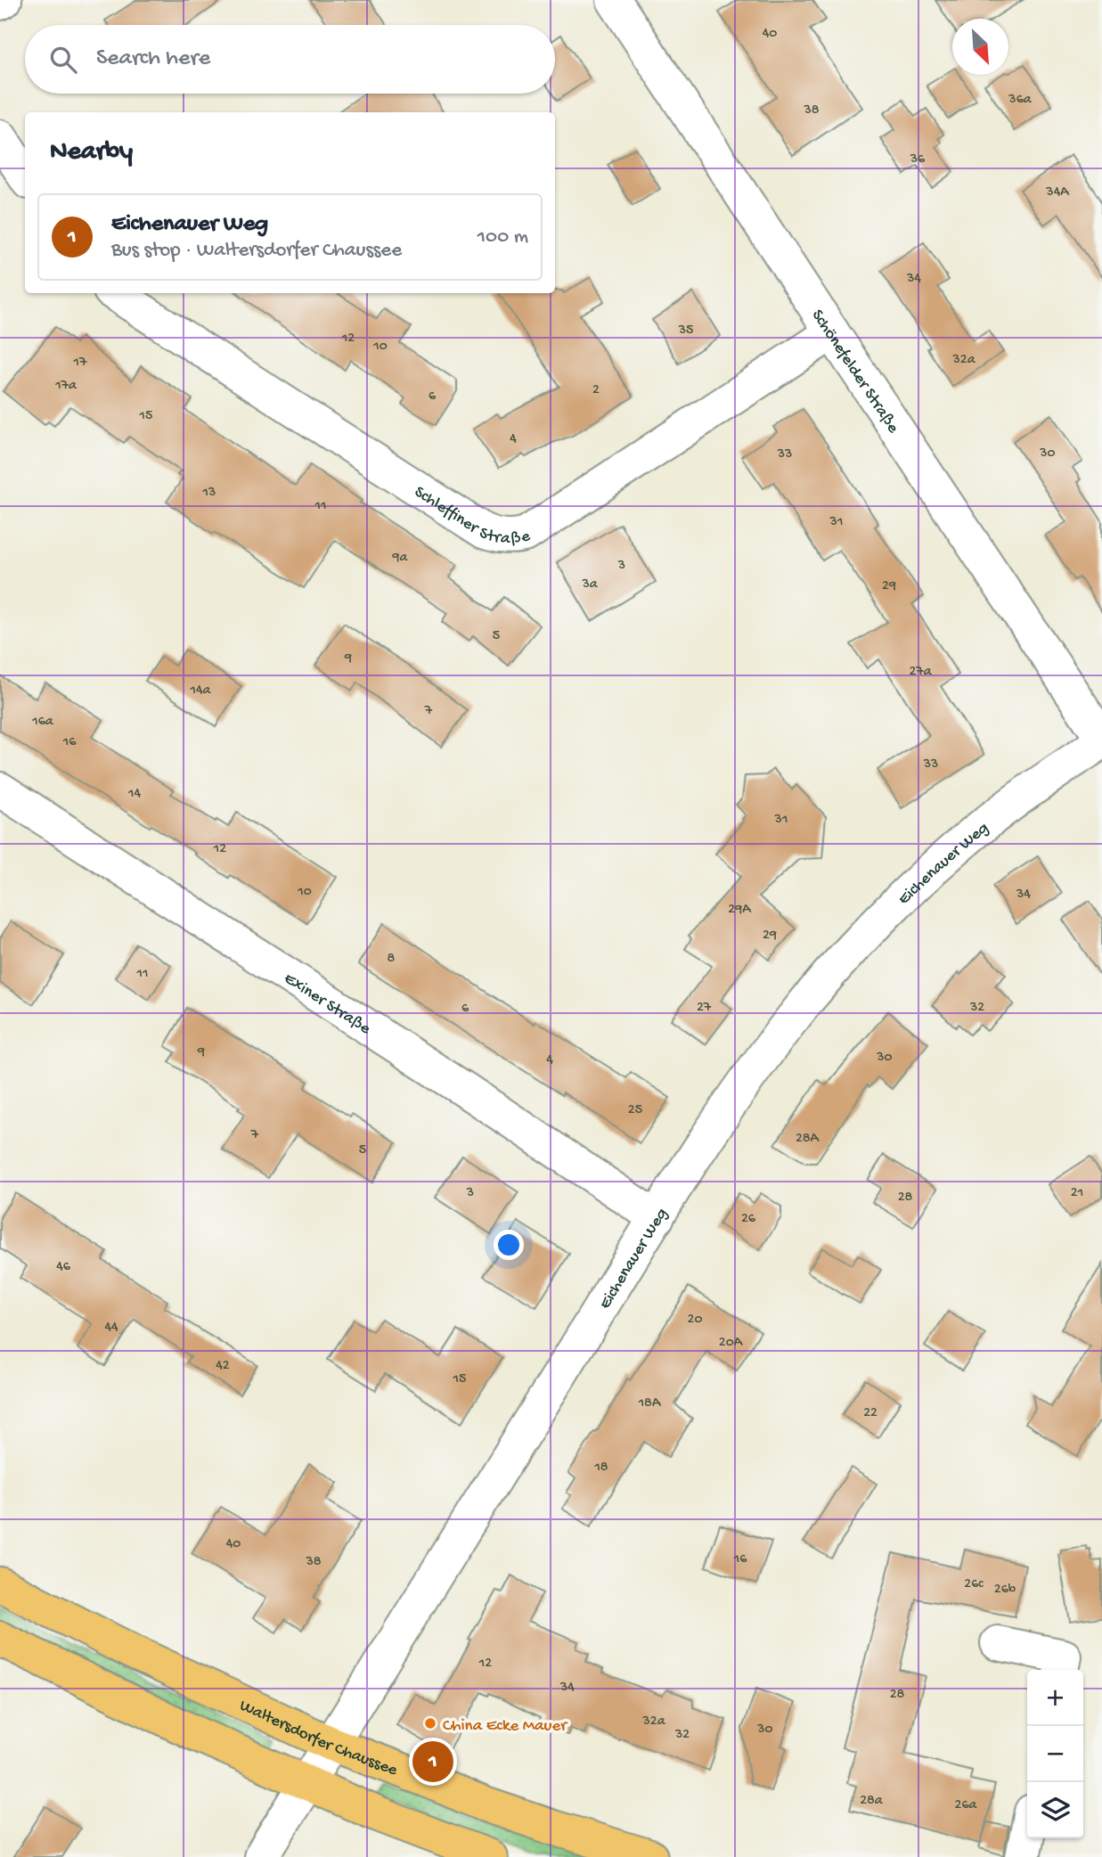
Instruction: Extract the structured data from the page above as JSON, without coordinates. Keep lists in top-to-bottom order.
{
  "streets": {
    "main road": ["Waltersdorfer Chaussee"],
    "street": [
      "Schönefelder Straße",
      "Schleffiner Straße",
      "Eichenauer Weg",
      "Exiner Straße"
    ]
  },
  "crossings": [
    ["Schönefelder Straße", "Schleffiner Straße"],
    ["Schönefelder Straße", "Eichenauer Weg"],
    ["Eichenauer Weg", "Exiner Straße"],
    ["Eichenauer Weg", "Waltersdorfer Chaussee"]
  ],
  "places": ["China Ecke Mauer"],
  "house_numbers": [
    "40",
    "36a",
    "38",
    "36",
    "34A",
    "34",
    "35",
    "12",
    "10",
    "32a",
    "17",
    "17a",
    "2",
    "6",
    "15",
    "4",
    "30",
    "33",
    "13",
    "11",
    "31",
    "9a",
    "3",
    "3a",
    "29",
    "5",
    "9",
    "27a",
    "14a",
    "7",
    "16a",
    "16",
    "33",
    "14",
    "31",
    "12",
    "10",
    "34",
    "29A",
    "29",
    "8",
    "11",
    "27",
    "32",
    "6",
    "9",
    "30",
    "4",
    "25",
    "7",
    "28A",
    "5",
    "3",
    "21",
    "28",
    "26",
    "46",
    "20",
    "44",
    "20A",
    "42",
    "15",
    "18A",
    "22",
    "18",
    "40",
    "16",
    "38",
    "26c",
    "26b",
    "12",
    "34",
    "28",
    "32a",
    "30",
    "32",
    "28a",
    "26a"
  ],
  "north": "bottom right",
  "page": {
    "search": "Search here",
    "heading": "Nearby",
    "list": [
      {
        "mark": "1",
        "name": "Eichenauer Weg",
        "note": "Bus stop · Waltersdorfer Chaussee",
        "value": "100 m"
      }
    ],
    "map_buttons": ["+", "−"],
    "pins": "1"
  }
}
